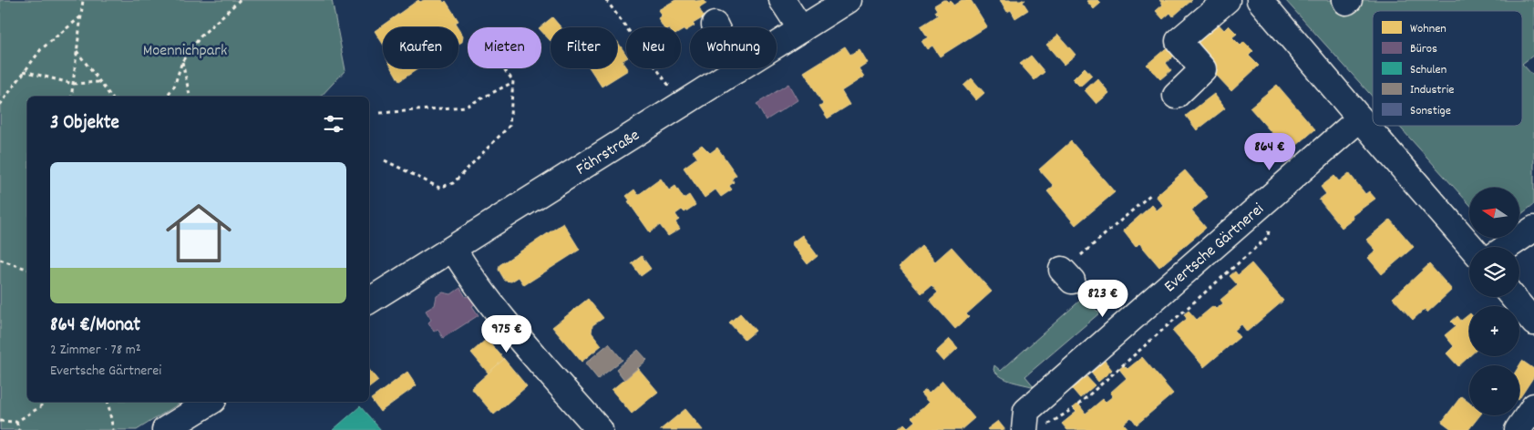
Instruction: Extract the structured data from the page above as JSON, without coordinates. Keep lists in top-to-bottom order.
{
  "streets": {
    "street": ["Fährstraße", "Evertsche Gärtnerei"]
  },
  "parks": ["Moennichpark"],
  "legend": [
    "Wohnen",
    "Büros",
    "Schulen",
    "Industrie",
    "Sonstige"
  ],
  "north": "left",
  "page": {
    "chip": [
      "Kaufen",
      "Mieten",
      "Filter",
      "Neu",
      "Wohnung"
    ],
    "heading": "3 Objekte",
    "price": ["864 €", "823 €", "975 €"],
    "list": [
      {
        "name": "864 €/Monat",
        "note": "2 Zimmer · 78 m² · Evertsche Gärtnerei"
      }
    ],
    "map_buttons": ["+", "−"]
  }
}
